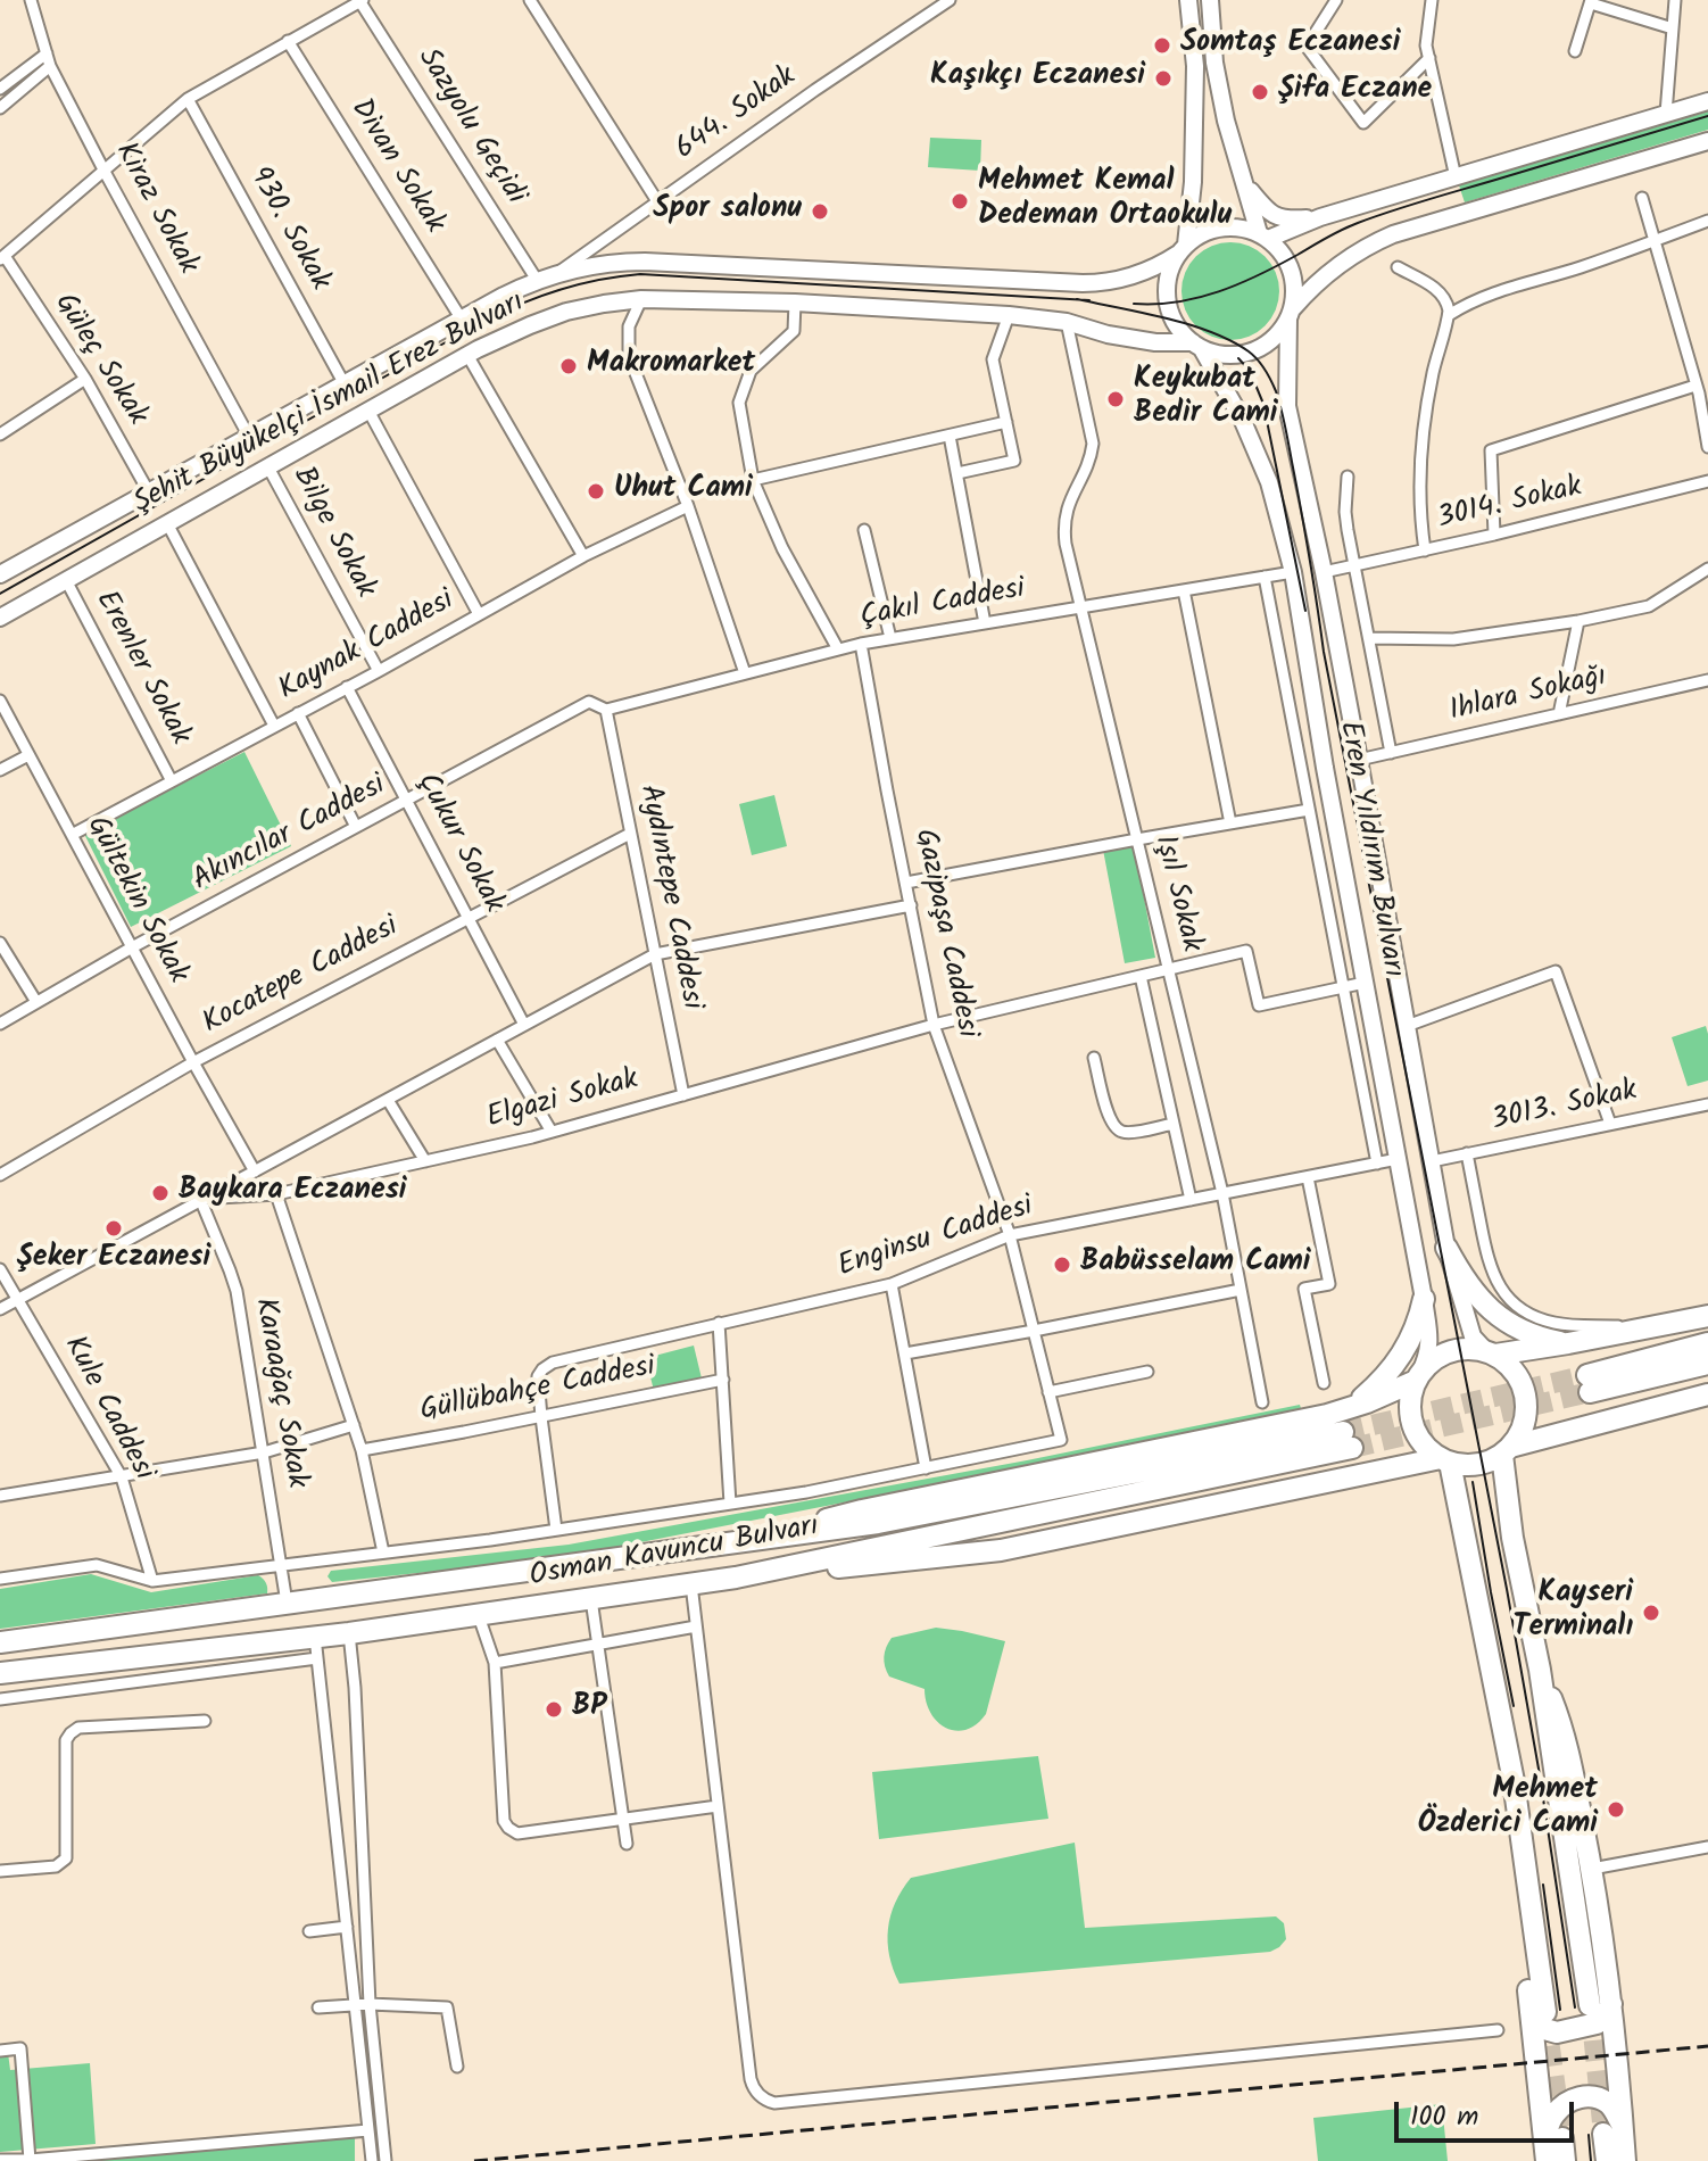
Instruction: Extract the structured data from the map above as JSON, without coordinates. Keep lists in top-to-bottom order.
{
  "streets": {
    "highway": ["Osman Kavuncu Bulvarı"],
    "main road": ["Şehit Büyükelçi İsmail Erez Bulvarı", "Eren Yıldırım Bulvarı"],
    "street": [
      "644. Sokak",
      "Sazyolu Geçidi",
      "Divan Sokak",
      "Kiraz Sokak",
      "930. Sokak",
      "Güleç Sokak",
      "3014. Sokak",
      "Bilge Sokak",
      "Çakıl Caddesi",
      "Kaynak Caddesi",
      "Erenler Sokak",
      "Ihlara Sokağı",
      "Akıncılar Caddesi",
      "Çukur Sokak",
      "Işıl Sokak",
      "Aydıntepe Caddesi",
      "Gültekin Sokak",
      "Gazipaşa Caddesi",
      "Kocatepe Caddesi",
      "Elgazi Sokak",
      "3013. Sokak",
      "Enginsu Caddesi",
      "Güllübahçe Caddesi",
      "Karaağaç Sokak",
      "Kule Caddesi"
    ]
  },
  "crossings": [
    ["644. Sokak", "Şehit Büyükelçi İsmail Erez Bulvarı"],
    ["Sazyolu Geçidi", "Şehit Büyükelçi İsmail Erez Bulvarı"],
    ["Divan Sokak", "Şehit Büyükelçi İsmail Erez Bulvarı"],
    ["Kiraz Sokak", "Şehit Büyükelçi İsmail Erez Bulvarı"],
    ["930. Sokak", "Şehit Büyükelçi İsmail Erez Bulvarı"],
    ["Güleç Sokak", "Şehit Büyükelçi İsmail Erez Bulvarı"],
    ["Şehit Büyükelçi İsmail Erez Bulvarı", "Bilge Sokak"],
    ["Şehit Büyükelçi İsmail Erez Bulvarı", "Erenler Sokak"],
    ["Şehit Büyükelçi İsmail Erez Bulvarı", "Eren Yıldırım Bulvarı"],
    ["Şehit Büyükelçi İsmail Erez Bulvarı", "Işıl Sokak"],
    ["3014. Sokak", "Eren Yıldırım Bulvarı"],
    ["Bilge Sokak", "Kaynak Caddesi"],
    ["Çakıl Caddesi", "Akıncılar Caddesi"],
    ["Çakıl Caddesi", "Eren Yıldırım Bulvarı"],
    ["Çakıl Caddesi", "Işıl Sokak"],
    ["Çakıl Caddesi", "Aydıntepe Caddesi"],
    ["Çakıl Caddesi", "Gazipaşa Caddesi"],
    ["Kaynak Caddesi", "Erenler Sokak"],
    ["Kaynak Caddesi", "Çukur Sokak"],
    ["Kaynak Caddesi", "Gültekin Sokak"],
    ["Ihlara Sokağı", "Eren Yıldırım Bulvarı"],
    ["Akıncılar Caddesi", "Çukur Sokak"],
    ["Akıncılar Caddesi", "Aydıntepe Caddesi"],
    ["Akıncılar Caddesi", "Gültekin Sokak"],
    ["Çukur Sokak", "Kocatepe Caddesi"],
    ["Eren Yıldırım Bulvarı", "3013. Sokak"],
    ["Eren Yıldırım Bulvarı", "Enginsu Caddesi"],
    ["Işıl Sokak", "Elgazi Sokak"],
    ["Işıl Sokak", "Enginsu Caddesi"],
    ["Aydıntepe Caddesi", "Kocatepe Caddesi"],
    ["Aydıntepe Caddesi", "Elgazi Sokak"],
    ["Gültekin Sokak", "Kocatepe Caddesi"],
    ["Gazipaşa Caddesi", "Elgazi Sokak"],
    ["Gazipaşa Caddesi", "Enginsu Caddesi"],
    ["Elgazi Sokak", "Karaağaç Sokak"],
    ["Enginsu Caddesi", "Güllübahçe Caddesi"],
    ["Karaağaç Sokak", "Osman Kavuncu Bulvarı"]
  ],
  "places": [
    "Somtaş Eczanesi",
    "Kaşıkçı Eczanesi",
    "Şifa Eczane",
    "Mehmet Kemal Dedeman Ortaokulu",
    "Spor salonu",
    "Makromarket",
    "Keykubat Bedir Cami",
    "Uhut Cami",
    "Baykara Eczanesi",
    "Şeker Eczanesi",
    "Babüsselam Cami",
    "Kayseri Terminalı",
    "BP",
    "Mehmet Özderici Cami"
  ],
  "scale_bar": "100 m"
}
